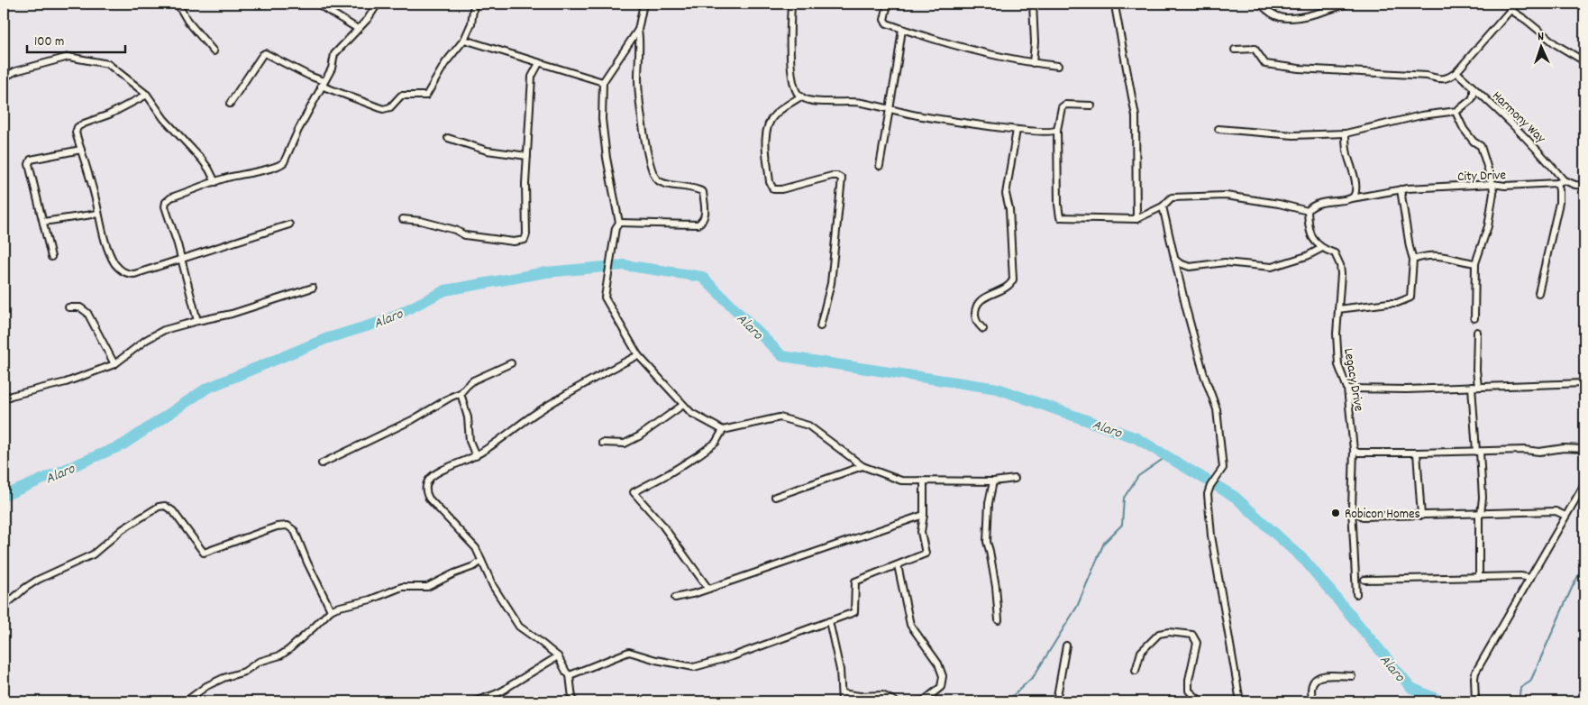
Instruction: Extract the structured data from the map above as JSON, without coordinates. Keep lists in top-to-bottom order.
{
  "streets": {
    "street": ["Harmony Way", "City Drive", "Legacy Drive"]
  },
  "crossings": [
    ["Harmony Way", "City Drive"],
    ["City Drive", "Legacy Drive"]
  ],
  "water": ["Alaro"],
  "places": ["Robicon Homes"],
  "scale_bar": "100 m",
  "north": "top"
}
